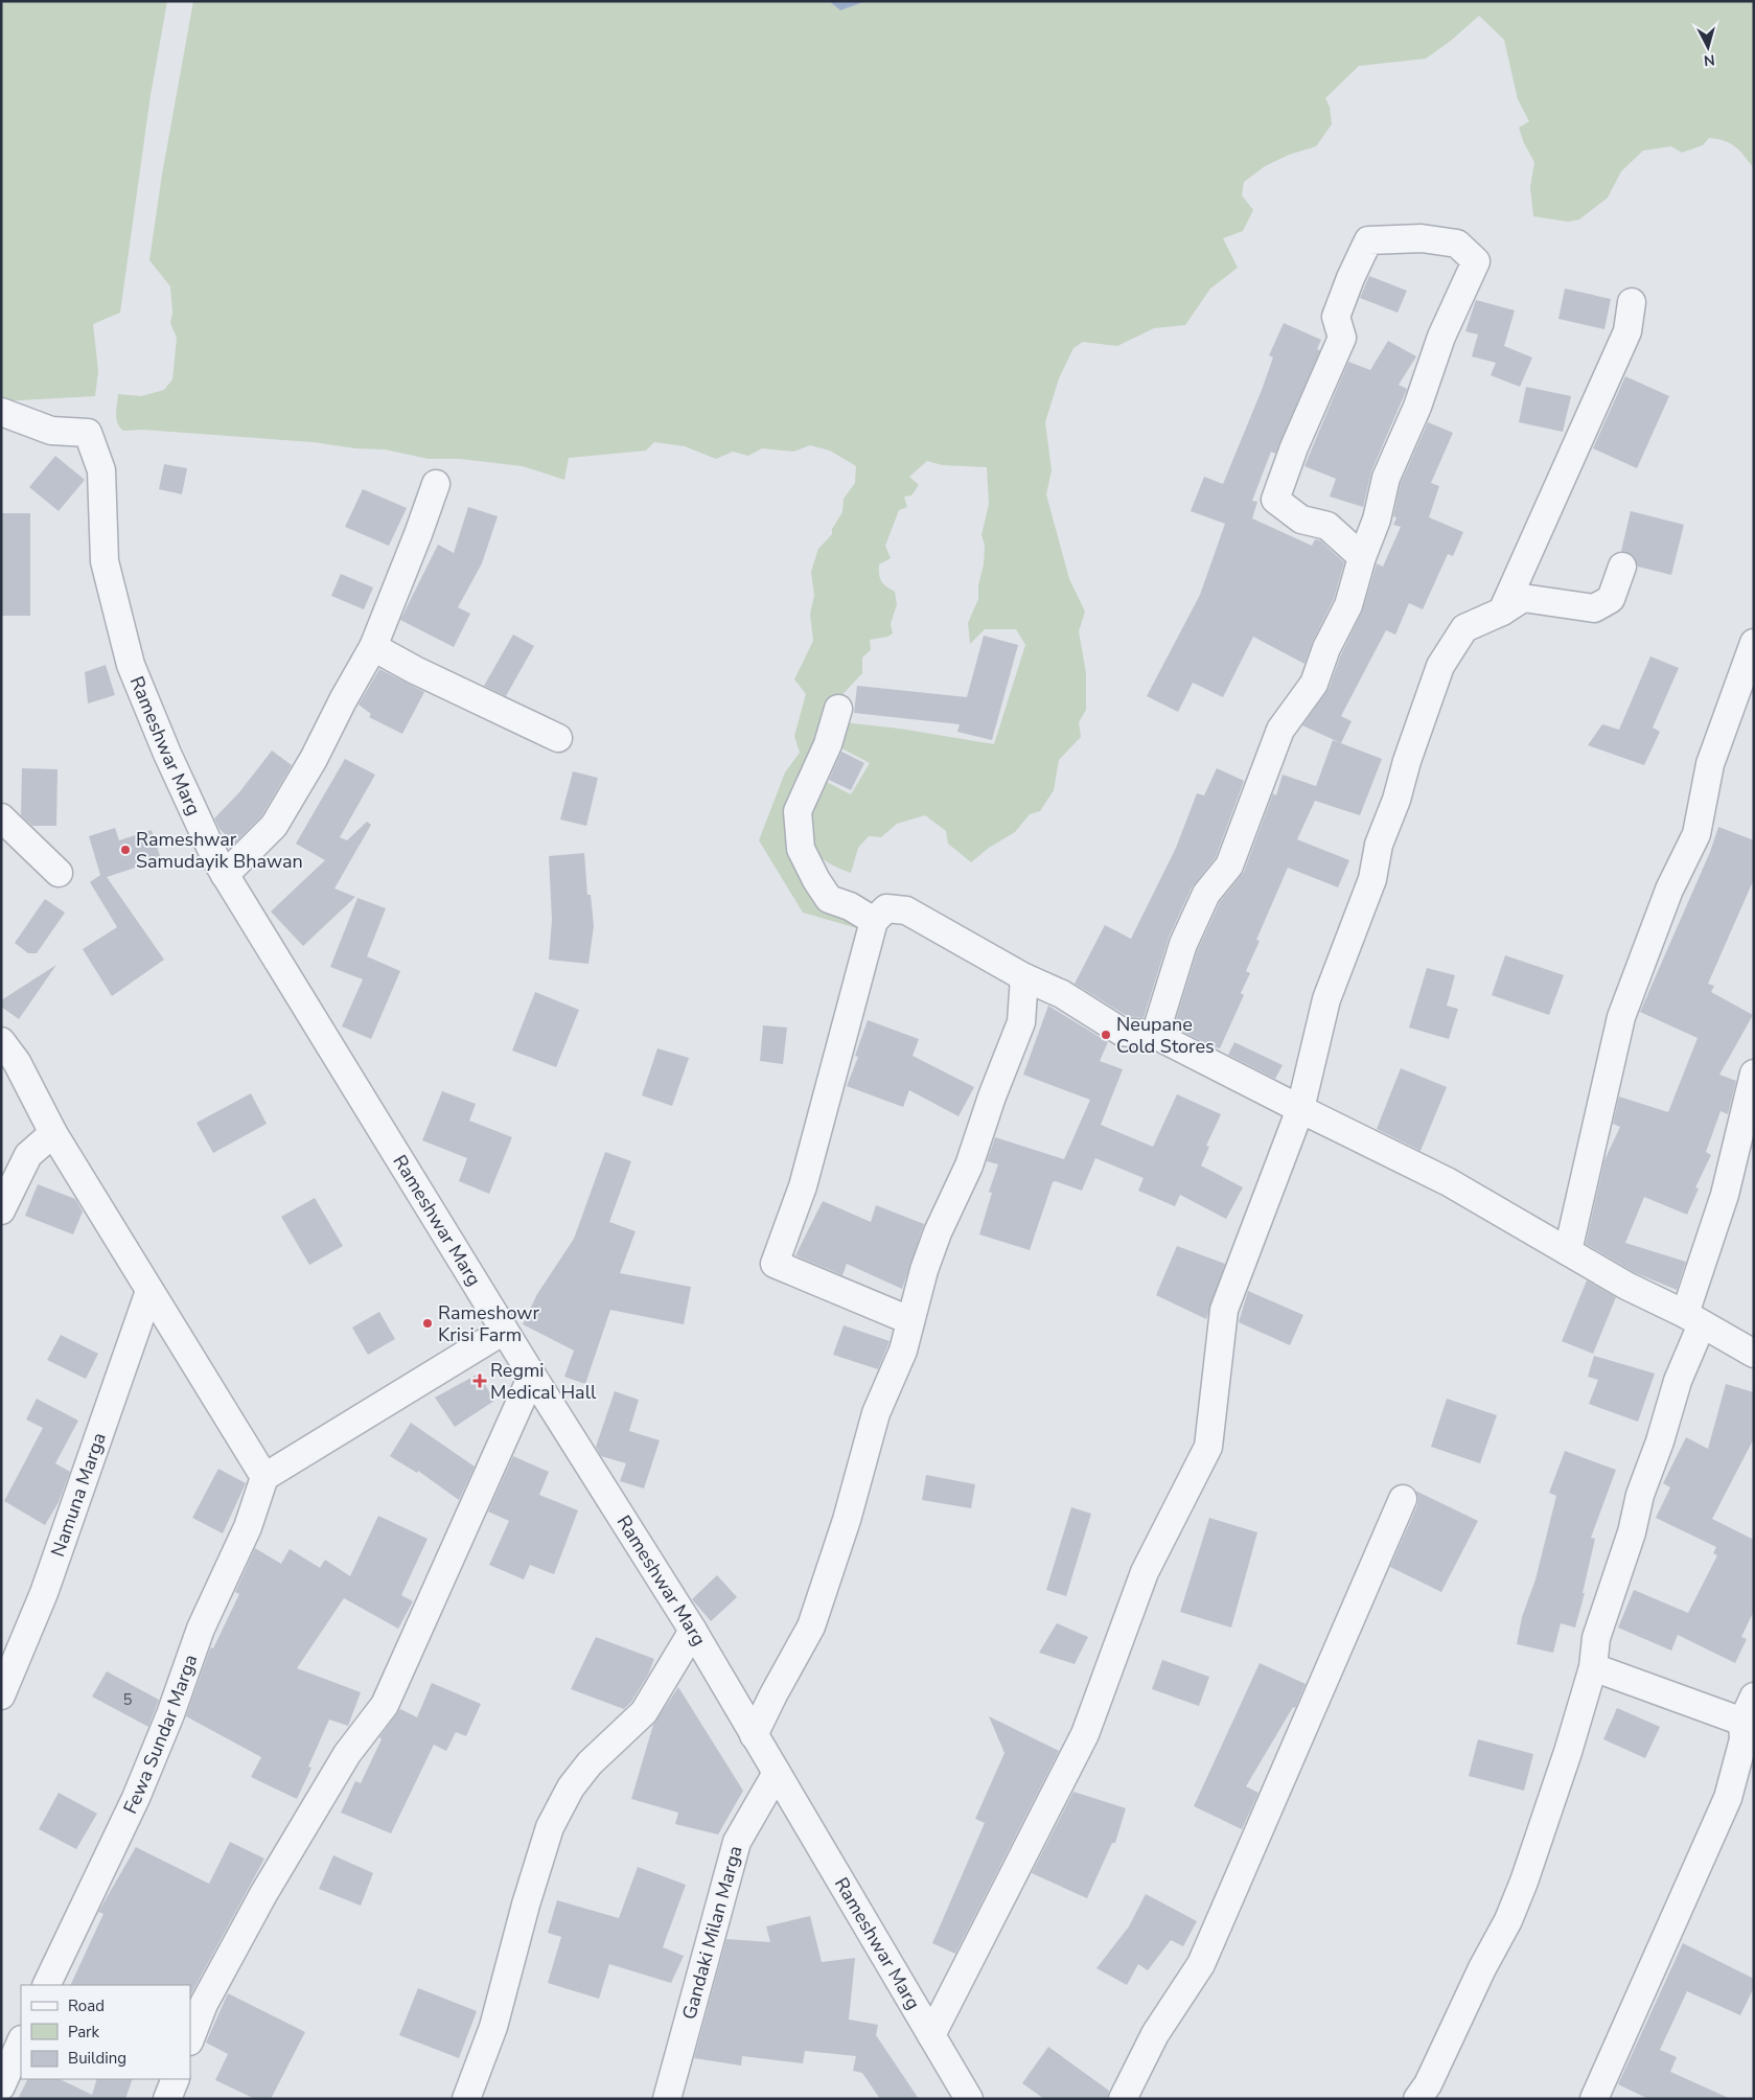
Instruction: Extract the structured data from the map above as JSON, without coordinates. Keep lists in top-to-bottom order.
{
  "streets": {
    "street": [
      "Rameshwar Marg",
      "Namuna Marga",
      "Fewa Sundar Marga",
      "Gandaki Milan Marga"
    ]
  },
  "crossings": [
    ["Rameshwar Marg", "Gandaki Milan Marga"]
  ],
  "places": {
    "other": ["Rameshwar Samudayik Bhawan", "Neupane Cold Stores", "Rameshowr Krisi Farm"],
    "health": ["Regmi Medical Hall"]
  },
  "house_numbers": ["5"],
  "legend": ["Road", "Park", "Building"],
  "north": "bottom"
}
